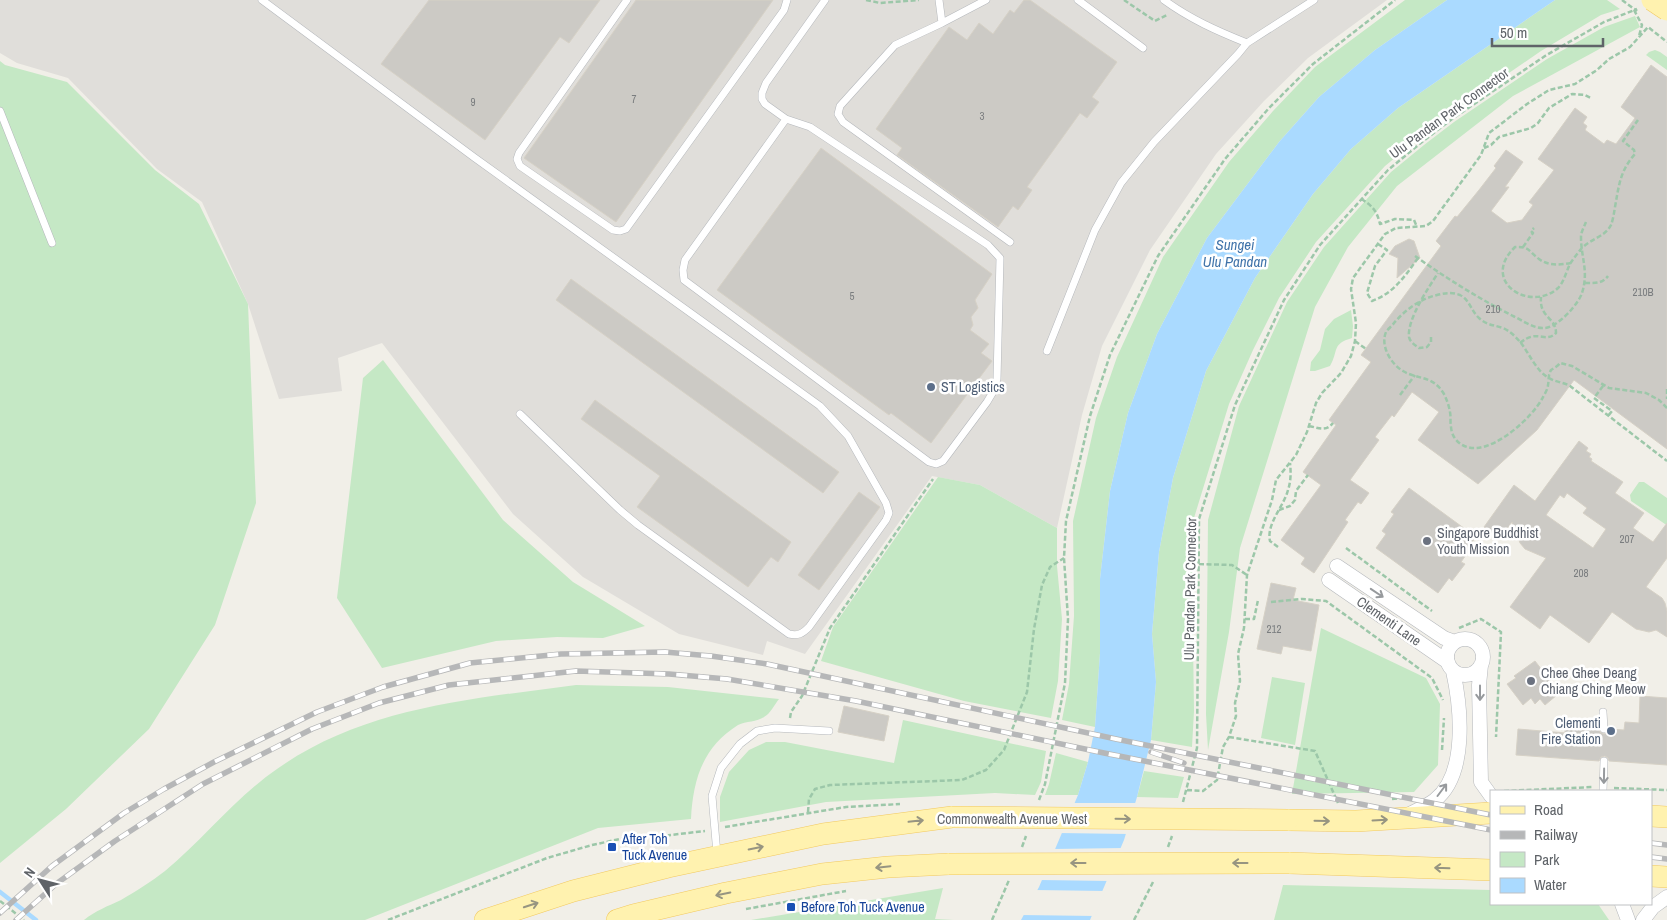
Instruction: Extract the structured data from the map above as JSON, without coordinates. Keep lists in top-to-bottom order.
{
  "streets": {
    "main road": ["Commonwealth Avenue West"],
    "street": ["Clementi Lane"],
    "path": ["Ulu Pandan Park Connector"]
  },
  "water": ["Sungei Ulu Pandan"],
  "places": {
    "other": [
      "ST Logistics",
      "Singapore Buddhist Youth Mission",
      "Chee Ghee Deang Chiang Ching Meow",
      "Clementi Fire Station"
    ],
    "transit": ["After Toh Tuck Avenue", "Before Toh Tuck Avenue"]
  },
  "house_numbers": [
    "7",
    "9",
    "3",
    "210B",
    "5",
    "210",
    "207",
    "208",
    "212"
  ],
  "legend": [
    "Road",
    "Railway",
    "Park",
    "Water"
  ],
  "scale_bar": "50 m",
  "north": "top left"
}
